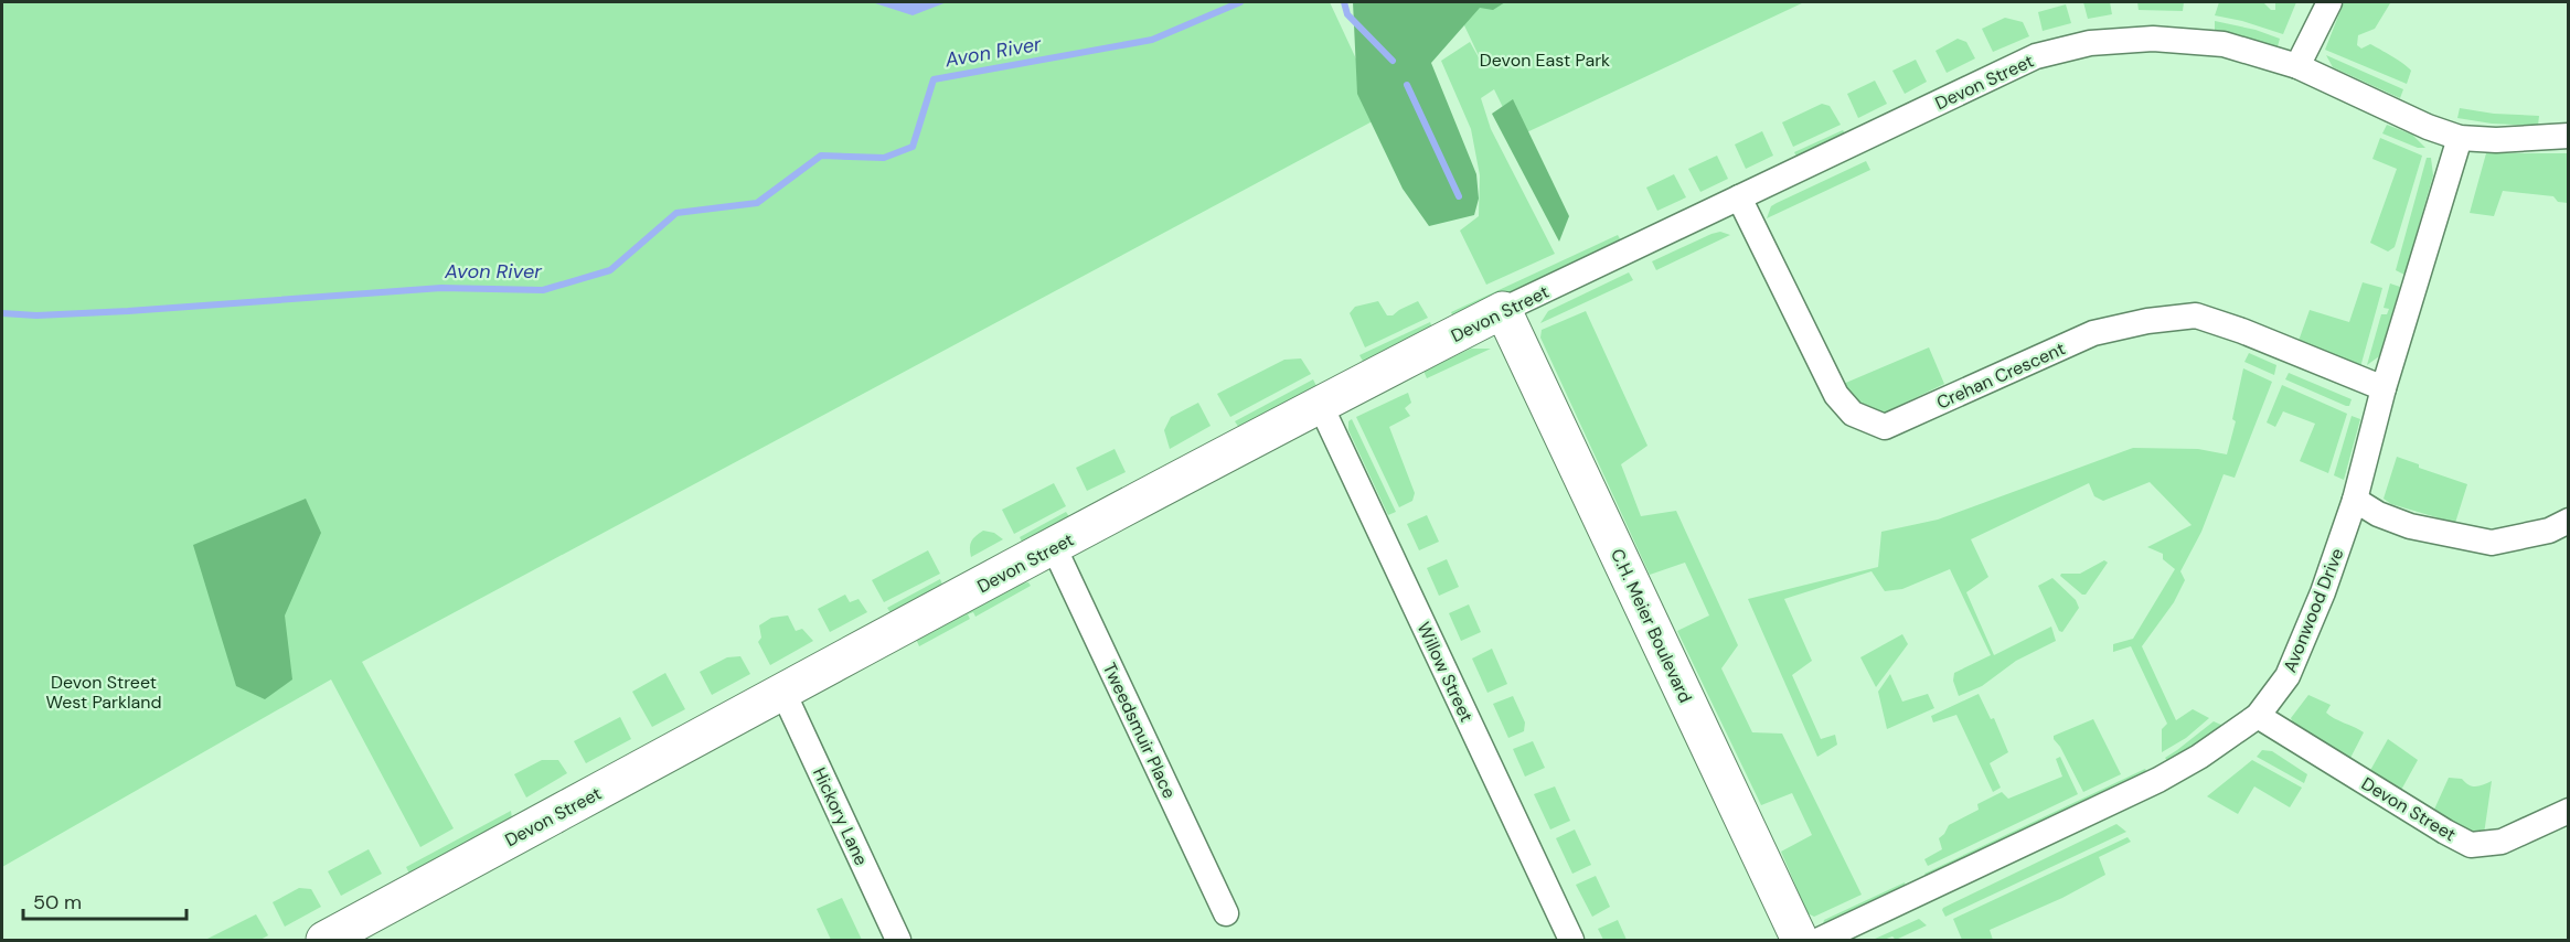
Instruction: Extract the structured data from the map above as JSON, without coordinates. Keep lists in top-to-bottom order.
{
  "streets": {
    "street": [
      "Devon Street",
      "Crehan Crescent",
      "Avonwood Drive",
      "C.H. Meier Boulevard",
      "Willow Street",
      "Tweedsmuir Place",
      "Hickory Lane"
    ]
  },
  "crossings": [
    ["Devon Street", "Crehan Crescent"],
    ["Devon Street", "Avonwood Drive"],
    ["Devon Street", "C.H. Meier Boulevard"],
    ["Devon Street", "Willow Street"],
    ["Devon Street", "Tweedsmuir Place"],
    ["Devon Street", "Hickory Lane"],
    ["Crehan Crescent", "Avonwood Drive"]
  ],
  "water": ["Avon River"],
  "parks": ["Devon East Park", "Devon Street West Parkland"],
  "scale_bar": "50 m"
}
